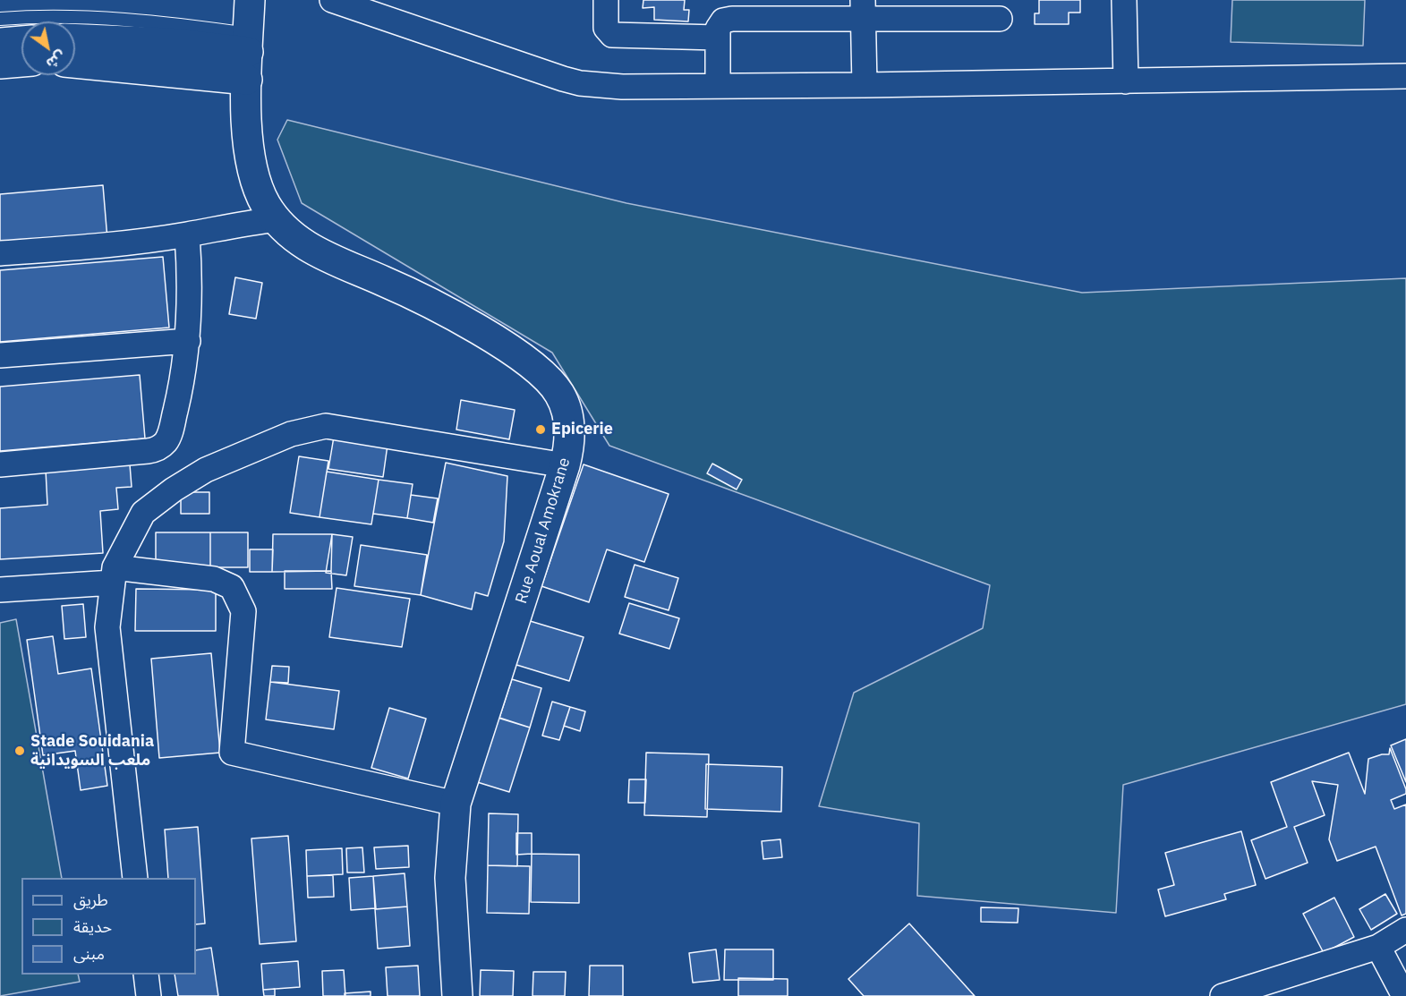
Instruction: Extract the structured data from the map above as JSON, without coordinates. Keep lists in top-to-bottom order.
{
  "streets": {
    "street": ["Rue Aoual Amokrane"]
  },
  "places": ["Epicerie", "Stade Souidania ملعب السويدانية"],
  "legend": ["طريق", "حديقة", "مبنى"],
  "north": "bottom right"
}
